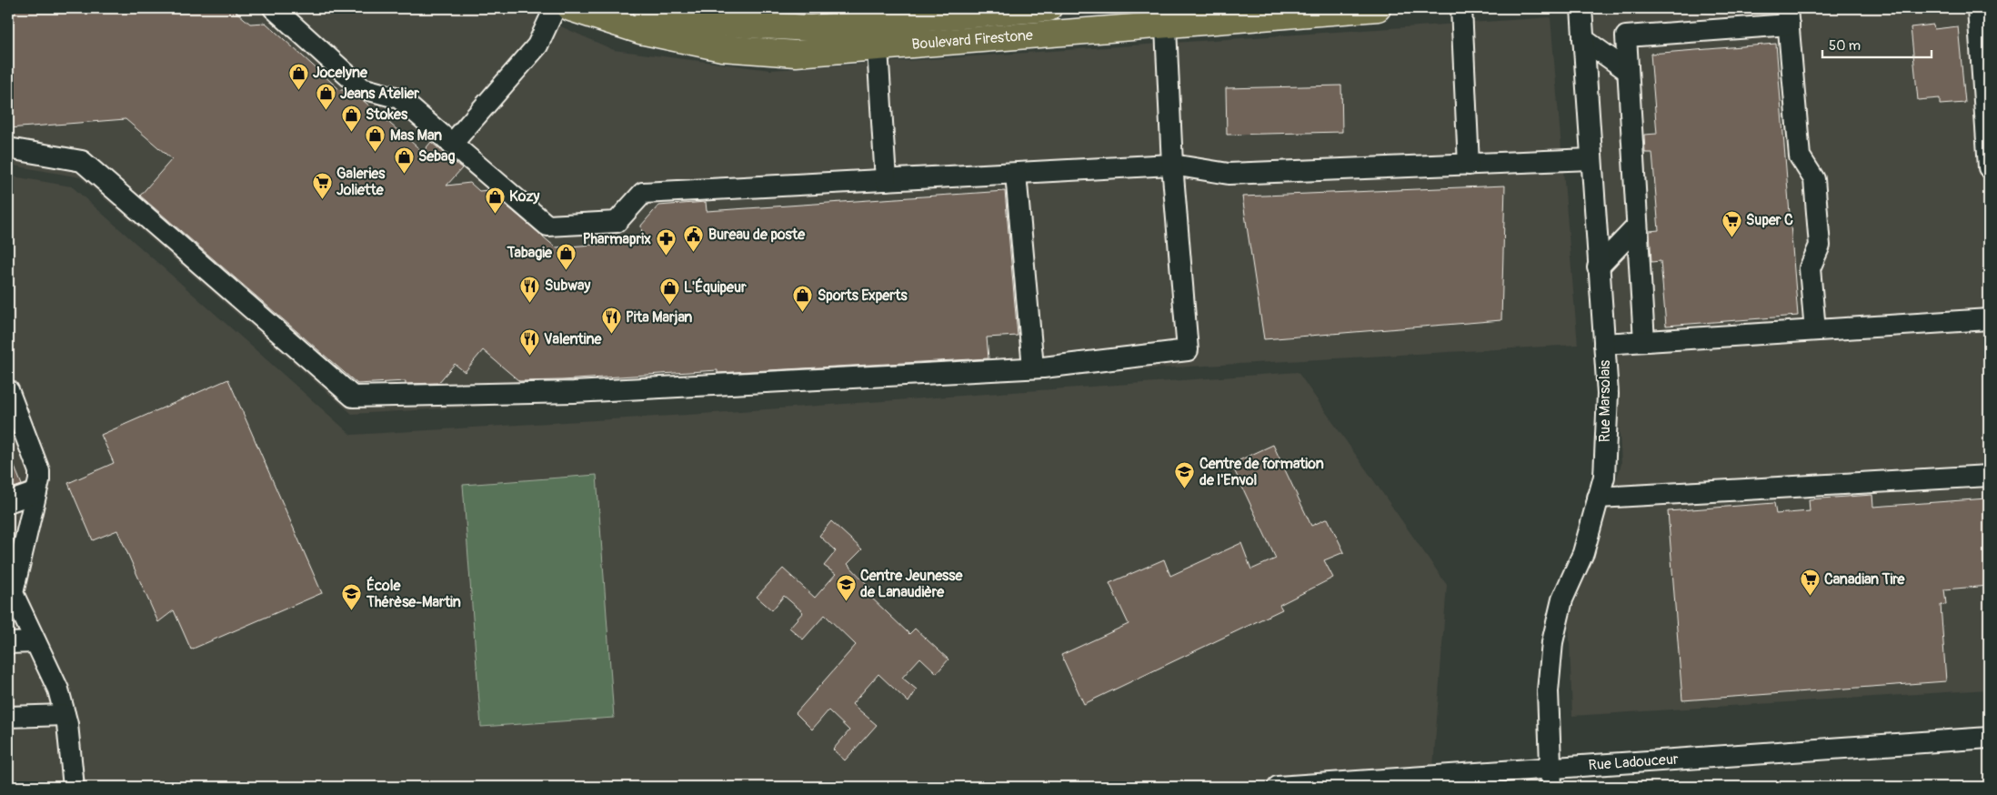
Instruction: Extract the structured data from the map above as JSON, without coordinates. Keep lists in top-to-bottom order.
{
  "streets": {
    "main road": ["Boulevard Firestone"],
    "street": ["Rue Marsolais", "Rue Ladouceur"]
  },
  "crossings": [
    ["Rue Marsolais", "Rue Ladouceur"]
  ],
  "places": {
    "shop": [
      "Jocelyne",
      "Jeans Atelier",
      "Stokes",
      "Mas Man",
      "Sebag",
      "Kozy",
      "Tabagie",
      "L'Équipeur",
      "Sports Experts"
    ],
    "supermarket": ["Galeries Joliette", "Super C", "Canadian Tire"],
    "public building": ["Bureau de poste"],
    "pharmacy": ["Pharmaprix"],
    "restaurant": ["Subway", "Pita Marjan", "Valentine"],
    "school or university": ["Centre de formation de l'Envol", "Centre Jeunesse de Lanaudière", "École Thérèse-Martin"]
  },
  "scale_bar": "50 m"
}
